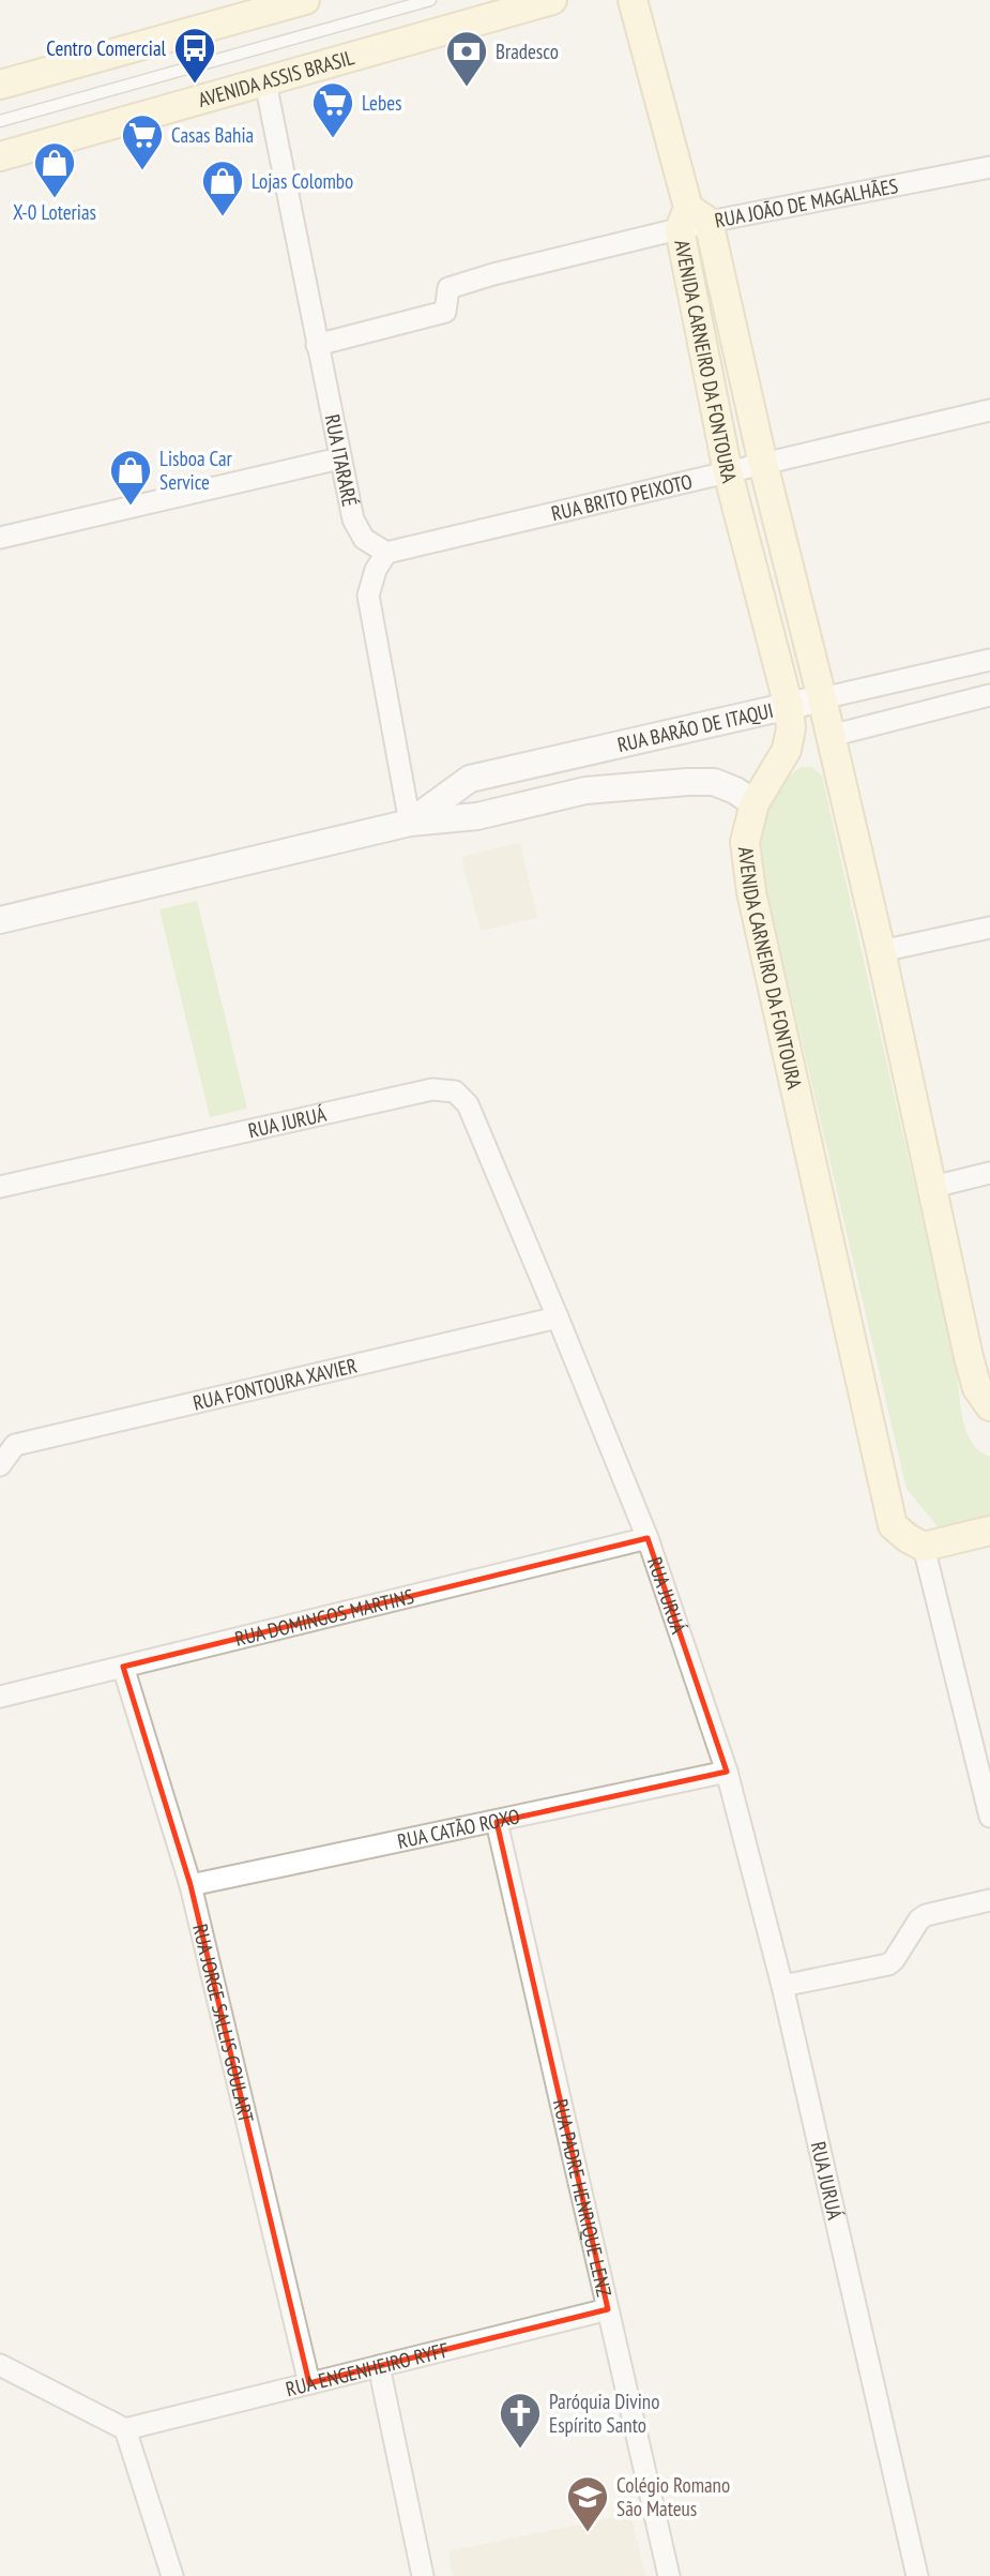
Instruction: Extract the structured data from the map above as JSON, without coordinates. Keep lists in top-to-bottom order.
{
  "streets": {
    "main road": ["AVENIDA ASSIS BRASIL", "AVENIDA CARNEIRO DA FONTOURA"],
    "street": [
      "RUA JOÃO DE MAGALHÃES",
      "RUA ITARARÉ",
      "RUA BRITO PEIXOTO",
      "RUA BARÃO DE ITAQUI",
      "RUA JURUÁ",
      "RUA FONTOURA XAVIER",
      "RUA DOMINGOS MARTINS",
      "RUA CATÃO ROXO",
      "RUA JORGE SALLIS GOULART",
      "RUA PADRE HENRIQUE LENZ",
      "RUA ENGENHEIRO RYFF"
    ]
  },
  "crossings": [
    ["AVENIDA ASSIS BRASIL", "RUA ITARARÉ"],
    ["RUA JOÃO DE MAGALHÃES", "AVENIDA CARNEIRO DA FONTOURA"],
    ["RUA JOÃO DE MAGALHÃES", "RUA ITARARÉ"],
    ["AVENIDA CARNEIRO DA FONTOURA", "RUA BRITO PEIXOTO"],
    ["AVENIDA CARNEIRO DA FONTOURA", "RUA BARÃO DE ITAQUI"],
    ["RUA ITARARÉ", "RUA BRITO PEIXOTO"],
    ["RUA JURUÁ", "RUA FONTOURA XAVIER"],
    ["RUA JURUÁ", "RUA DOMINGOS MARTINS"],
    ["RUA JURUÁ", "RUA CATÃO ROXO"],
    ["RUA DOMINGOS MARTINS", "RUA JORGE SALLIS GOULART"],
    ["RUA CATÃO ROXO", "RUA JORGE SALLIS GOULART"],
    ["RUA CATÃO ROXO", "RUA PADRE HENRIQUE LENZ"],
    ["RUA JORGE SALLIS GOULART", "RUA ENGENHEIRO RYFF"],
    ["RUA PADRE HENRIQUE LENZ", "RUA ENGENHEIRO RYFF"]
  ],
  "places": {
    "bus stop": ["Centro Comercial"],
    "bank": ["Bradesco"],
    "supermarket": ["Lebes", "Casas Bahia"],
    "shop": ["X-0 Loterias", "Lojas Colombo", "Lisboa Car Service"],
    "church": ["Paróquia Divino Espírito Santo"],
    "school or university": ["Colégio Romano São Mateus"]
  }
}
